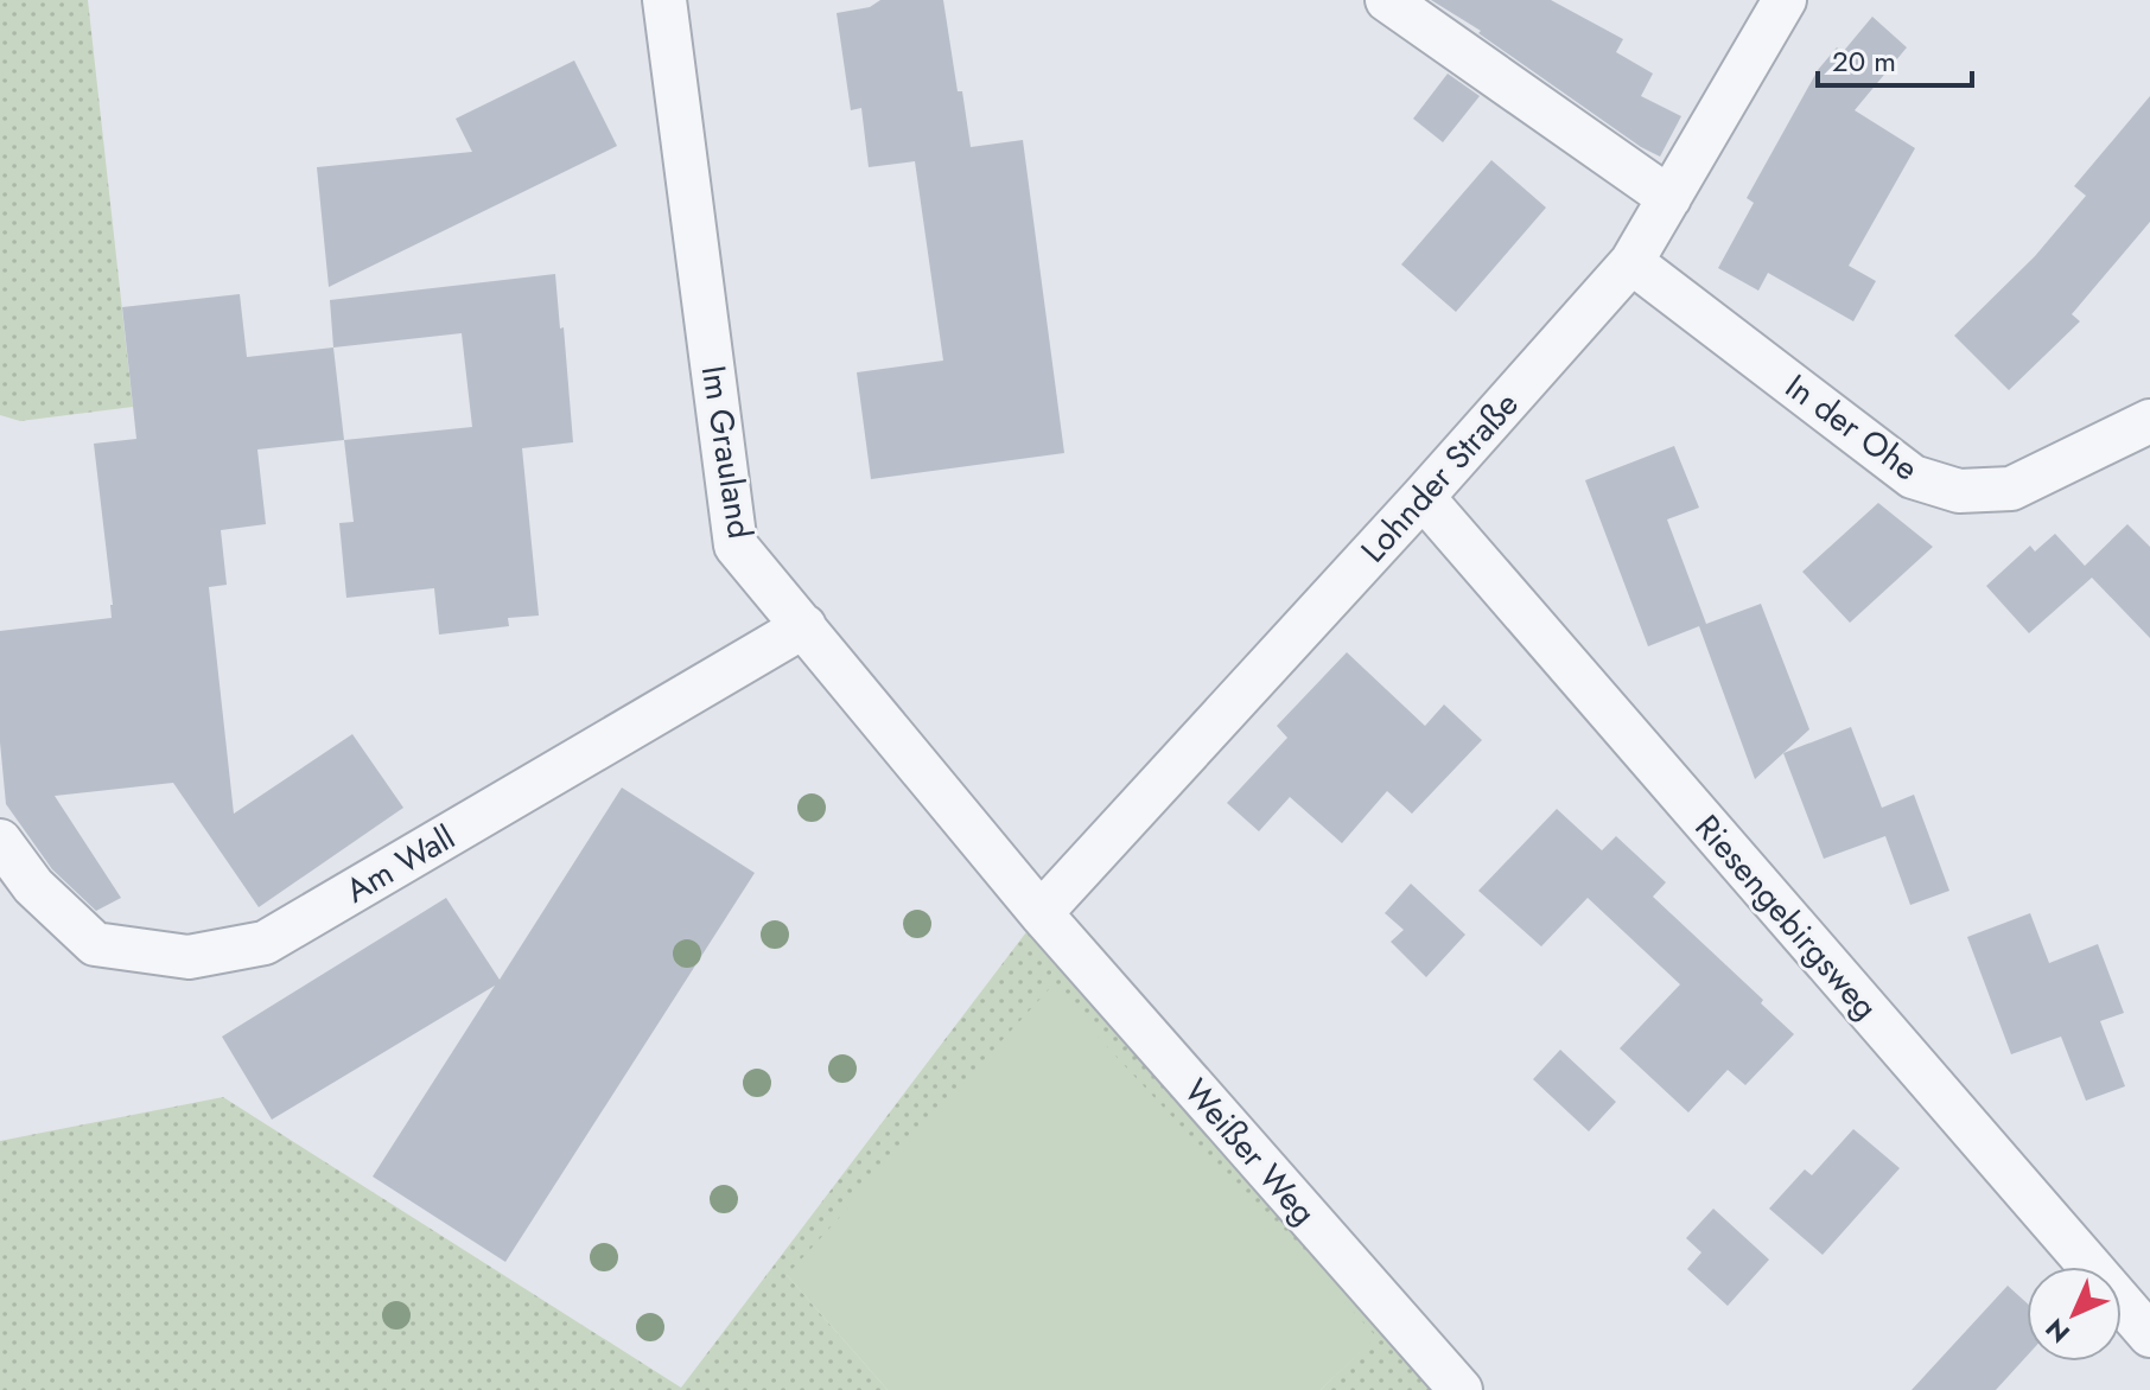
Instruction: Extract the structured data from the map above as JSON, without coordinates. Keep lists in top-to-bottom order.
{
  "streets": {
    "street": [
      "In der Ohe",
      "Im Grauland",
      "Lohnder Straße",
      "Am Wall",
      "Riesengebirgsweg",
      "Weißer Weg"
    ]
  },
  "crossings": [
    ["In der Ohe", "Lohnder Straße"],
    ["Im Grauland", "Lohnder Straße"],
    ["Im Grauland", "Am Wall"],
    ["Im Grauland", "Weißer Weg"],
    ["Lohnder Straße", "Riesengebirgsweg"],
    ["Lohnder Straße", "Weißer Weg"]
  ],
  "scale_bar": "20 m",
  "north": "bottom left"
}
